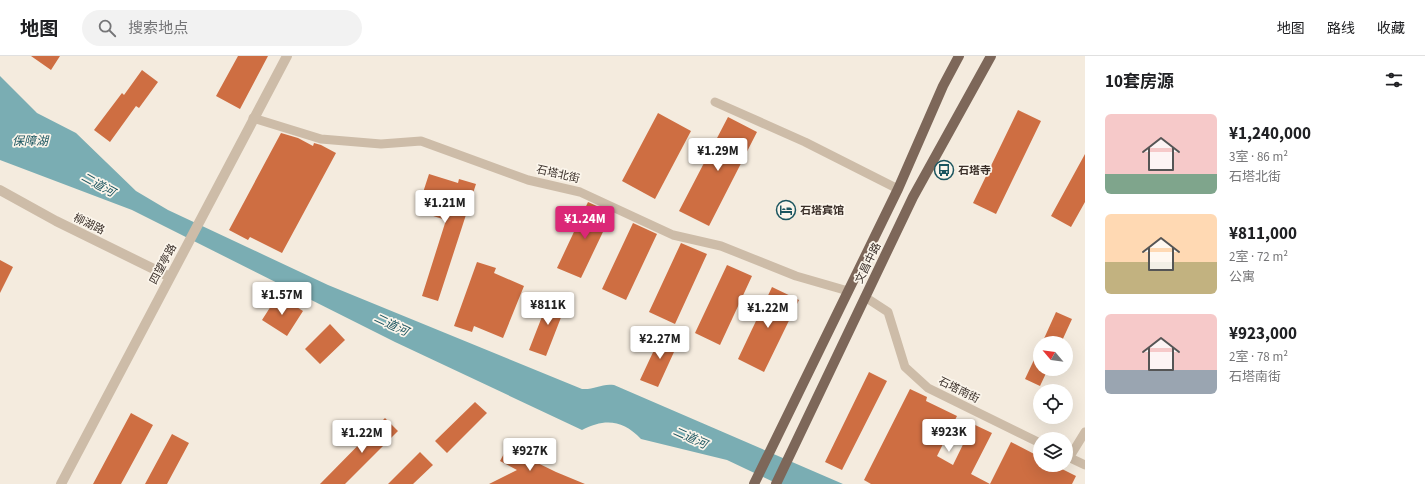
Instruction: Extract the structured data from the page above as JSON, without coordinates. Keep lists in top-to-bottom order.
{
  "streets": {
    "main road": ["文昌中路"],
    "street": [
      "石塔北街",
      "柳湖路",
      "四望亭路",
      "石塔南街"
    ]
  },
  "crossings": [
    ["石塔北街", "文昌中路"],
    ["石塔北街", "四望亭路"],
    ["柳湖路", "四望亭路"],
    ["文昌中路", "石塔南街"]
  ],
  "water": ["保障湖", "二道河"],
  "places": {
    "bus stop": ["石塔寺"],
    "hotel": ["石塔宾馆"]
  },
  "north": "top left",
  "page": {
    "header": "地图",
    "search": "搜索地点",
    "nav": ["地图", "路线", "收藏"],
    "heading": "10套房源",
    "list": [
      {
        "name": "¥1,240,000",
        "note": "3室 · 86 m² · 石塔北街"
      },
      {
        "name": "¥811,000",
        "note": "2室 · 72 m² · 公寓"
      },
      {
        "name": "¥923,000",
        "note": "2室 · 78 m² · 石塔南街"
      }
    ],
    "price": [
      "¥1.29M",
      "¥1.21M",
      "¥1.24M",
      "¥1.57M",
      "¥811K",
      "¥1.22M",
      "¥2.27M",
      "¥923K",
      "¥1.22M",
      "¥927K"
    ]
  }
}
